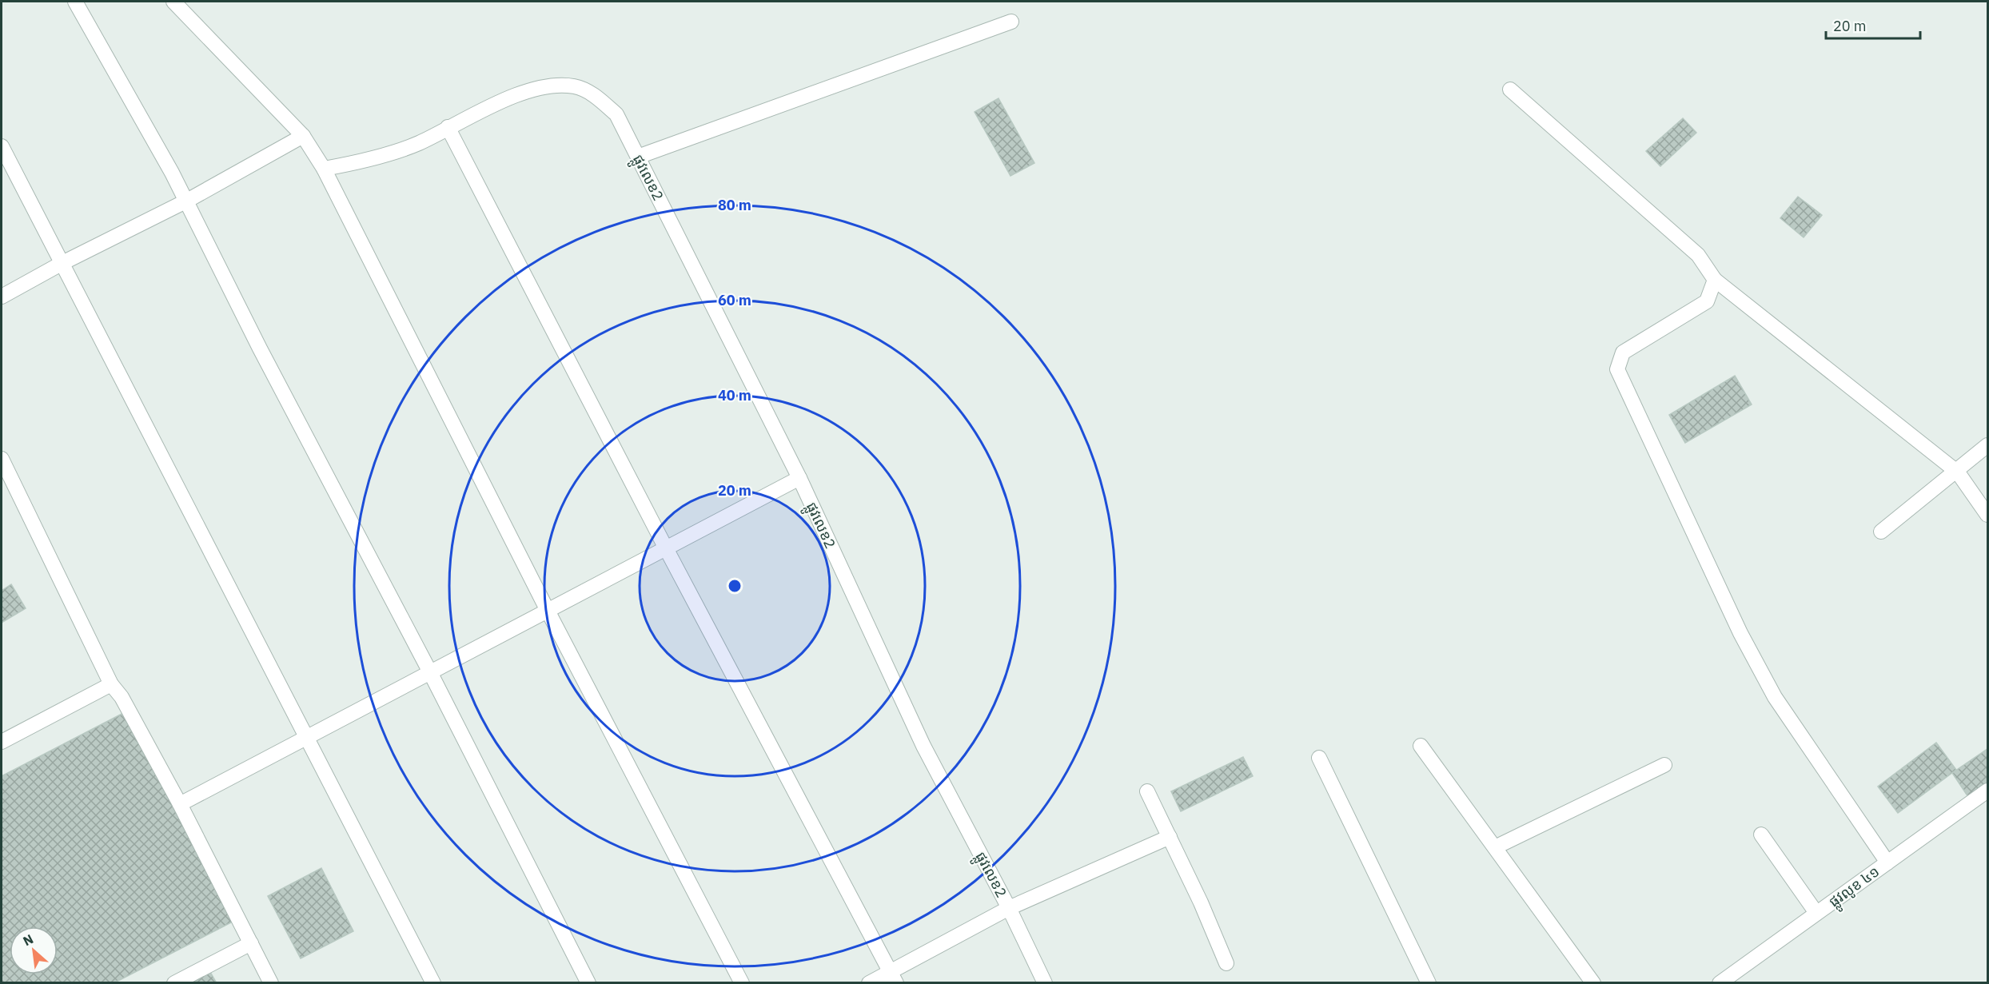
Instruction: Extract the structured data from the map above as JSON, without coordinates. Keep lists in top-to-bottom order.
{
  "streets": {
    "street": ["ផ្លូវលេខ2", "ផ្លូវលូខ ៤១"]
  },
  "scale_bar": "20 m",
  "north": "top left",
  "rings": [
    "80 m",
    "60 m",
    "40 m",
    "20 m"
  ]
}
